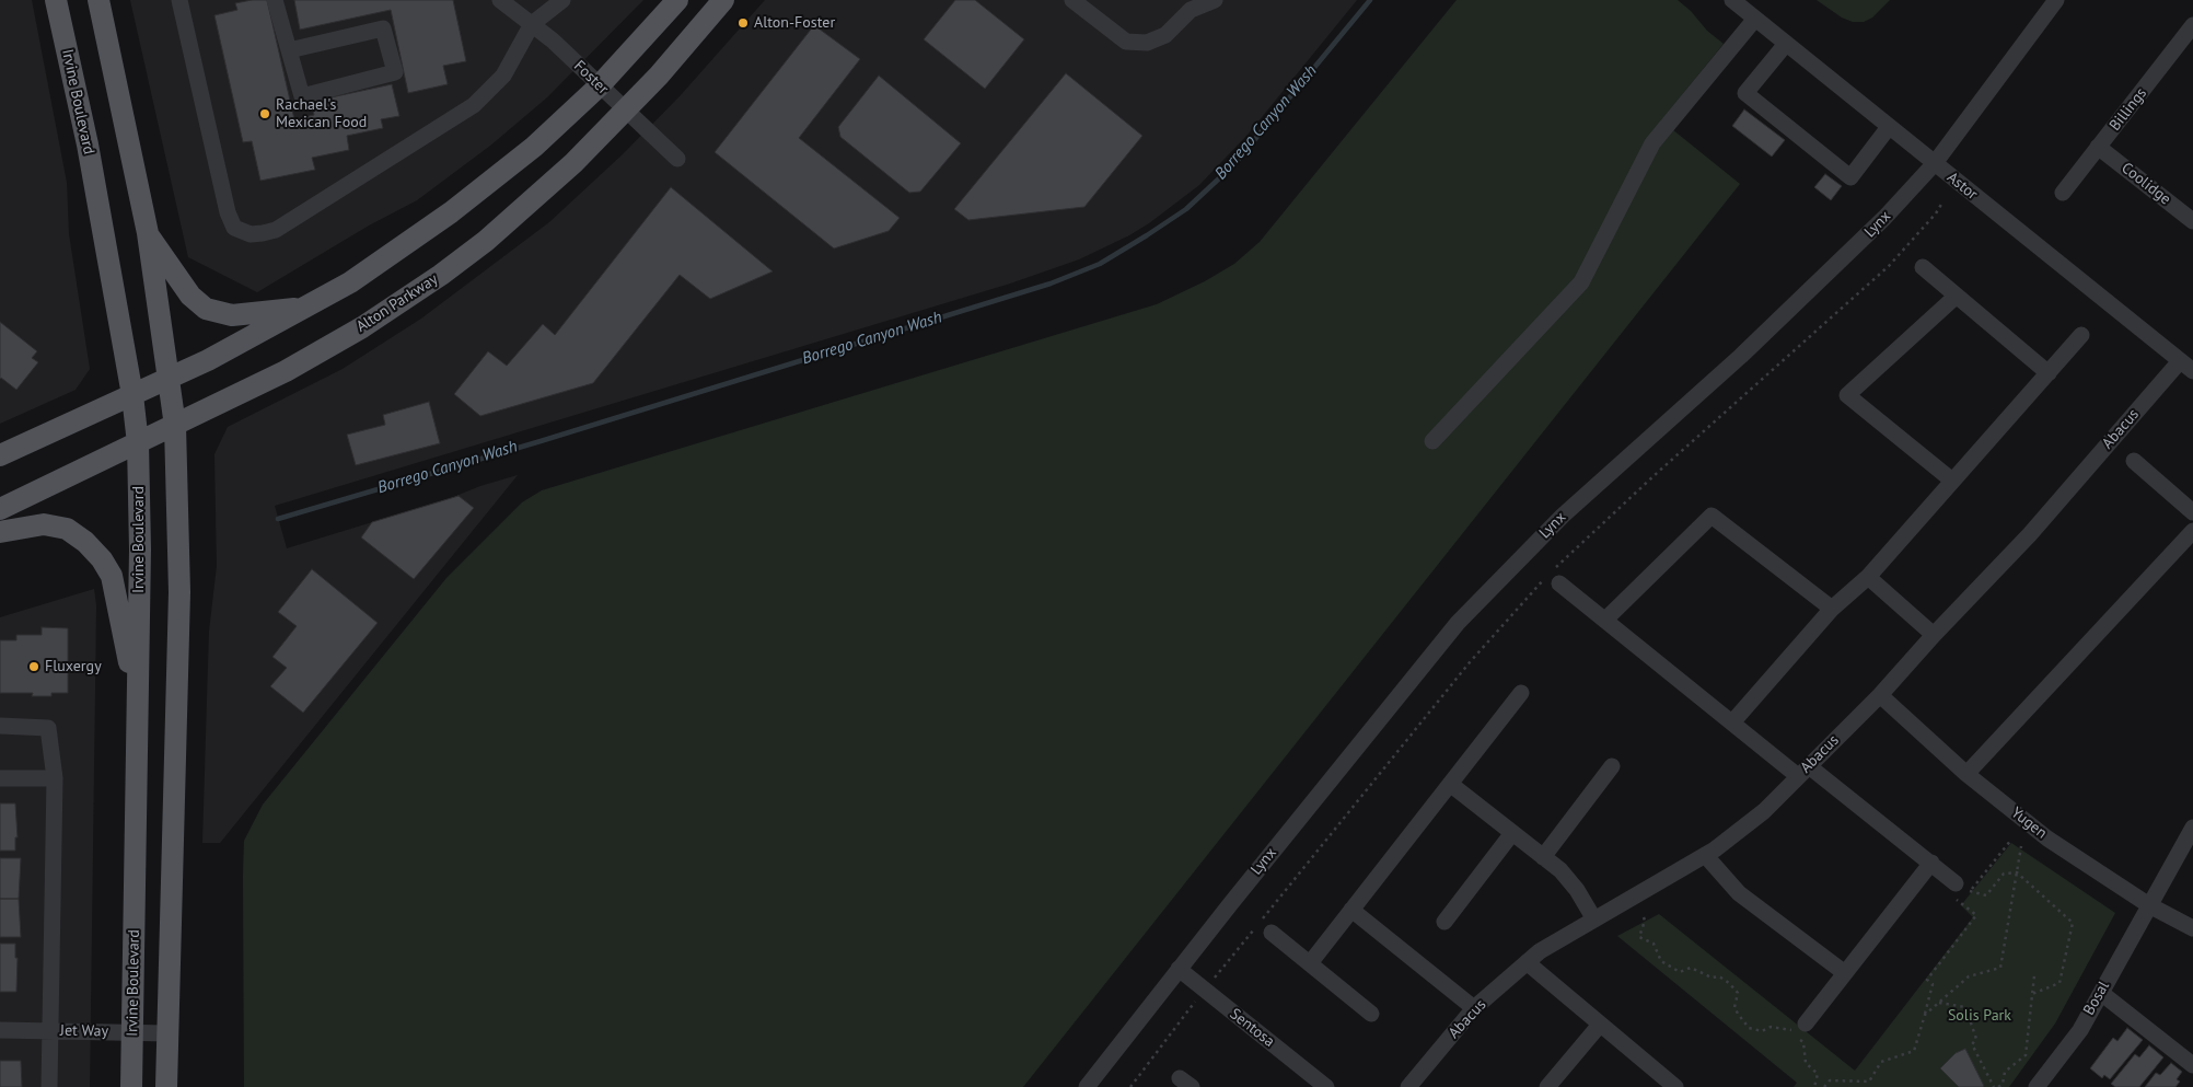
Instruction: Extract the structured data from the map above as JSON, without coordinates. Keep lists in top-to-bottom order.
{
  "streets": {
    "main road": ["Irvine Boulevard", "Alton Parkway"],
    "street": [
      "Foster",
      "Billings",
      "Coolidge",
      "Astor",
      "Lynx",
      "Abacus",
      "Yugen",
      "Bosal",
      "Sentosa",
      "Jet Way"
    ]
  },
  "crossings": [
    ["Foster", "Alton Parkway"],
    ["Irvine Boulevard", "Alton Parkway"],
    ["Irvine Boulevard", "Jet Way"],
    ["Billings", "Coolidge"],
    ["Astor", "Lynx"],
    ["Astor", "Abacus"],
    ["Lynx", "Sentosa"],
    ["Abacus", "Yugen"],
    ["Yugen", "Bosal"]
  ],
  "water": ["Borrego Canyon Wash"],
  "parks": ["Solis Park"],
  "places": ["Alton-Foster", "Rachael's Mexican Food", "Fluxergy"]
}
